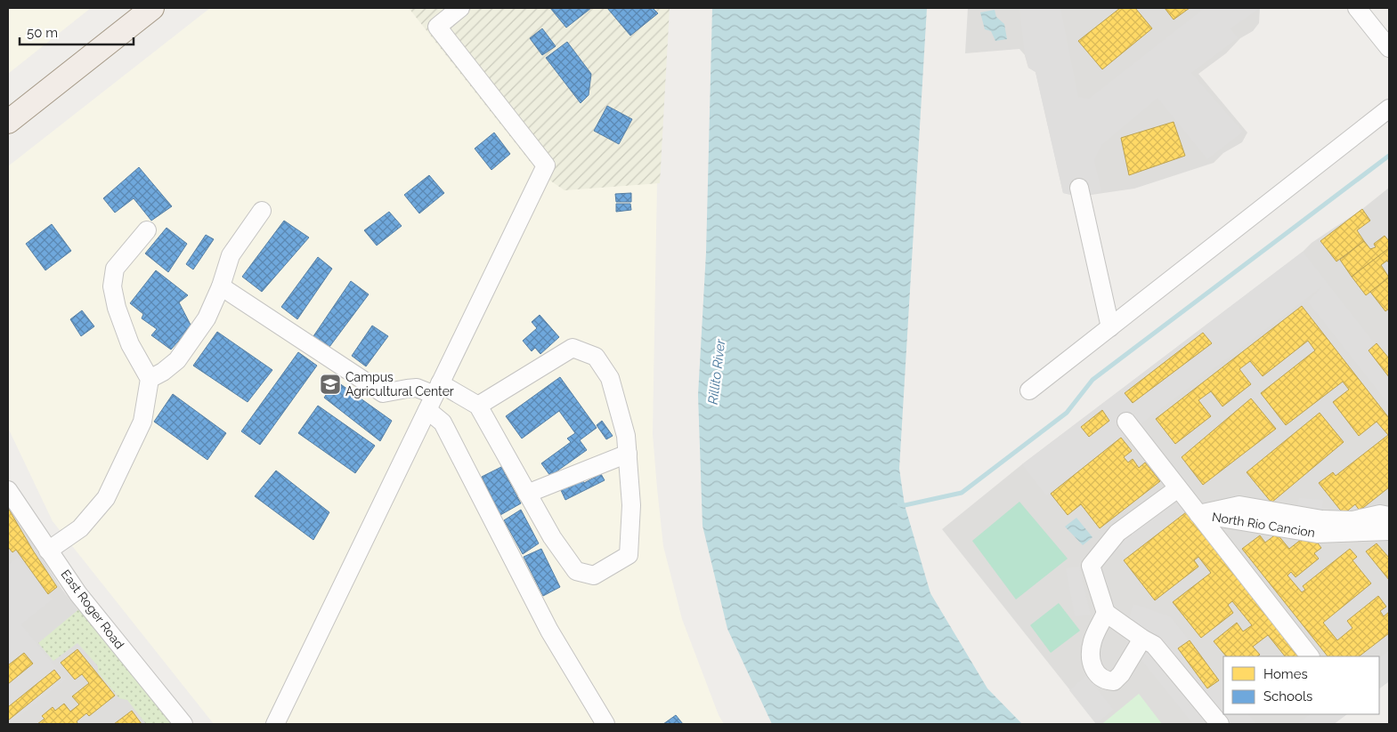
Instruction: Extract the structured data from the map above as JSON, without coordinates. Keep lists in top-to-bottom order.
{
  "streets": {
    "street": ["North Rio Cancion", "East Roger Road"]
  },
  "water": ["Rillito River"],
  "places": {
    "school or university": ["Campus Agricultural Center"]
  },
  "legend": ["Homes", "Schools"],
  "scale_bar": "50 m"
}
